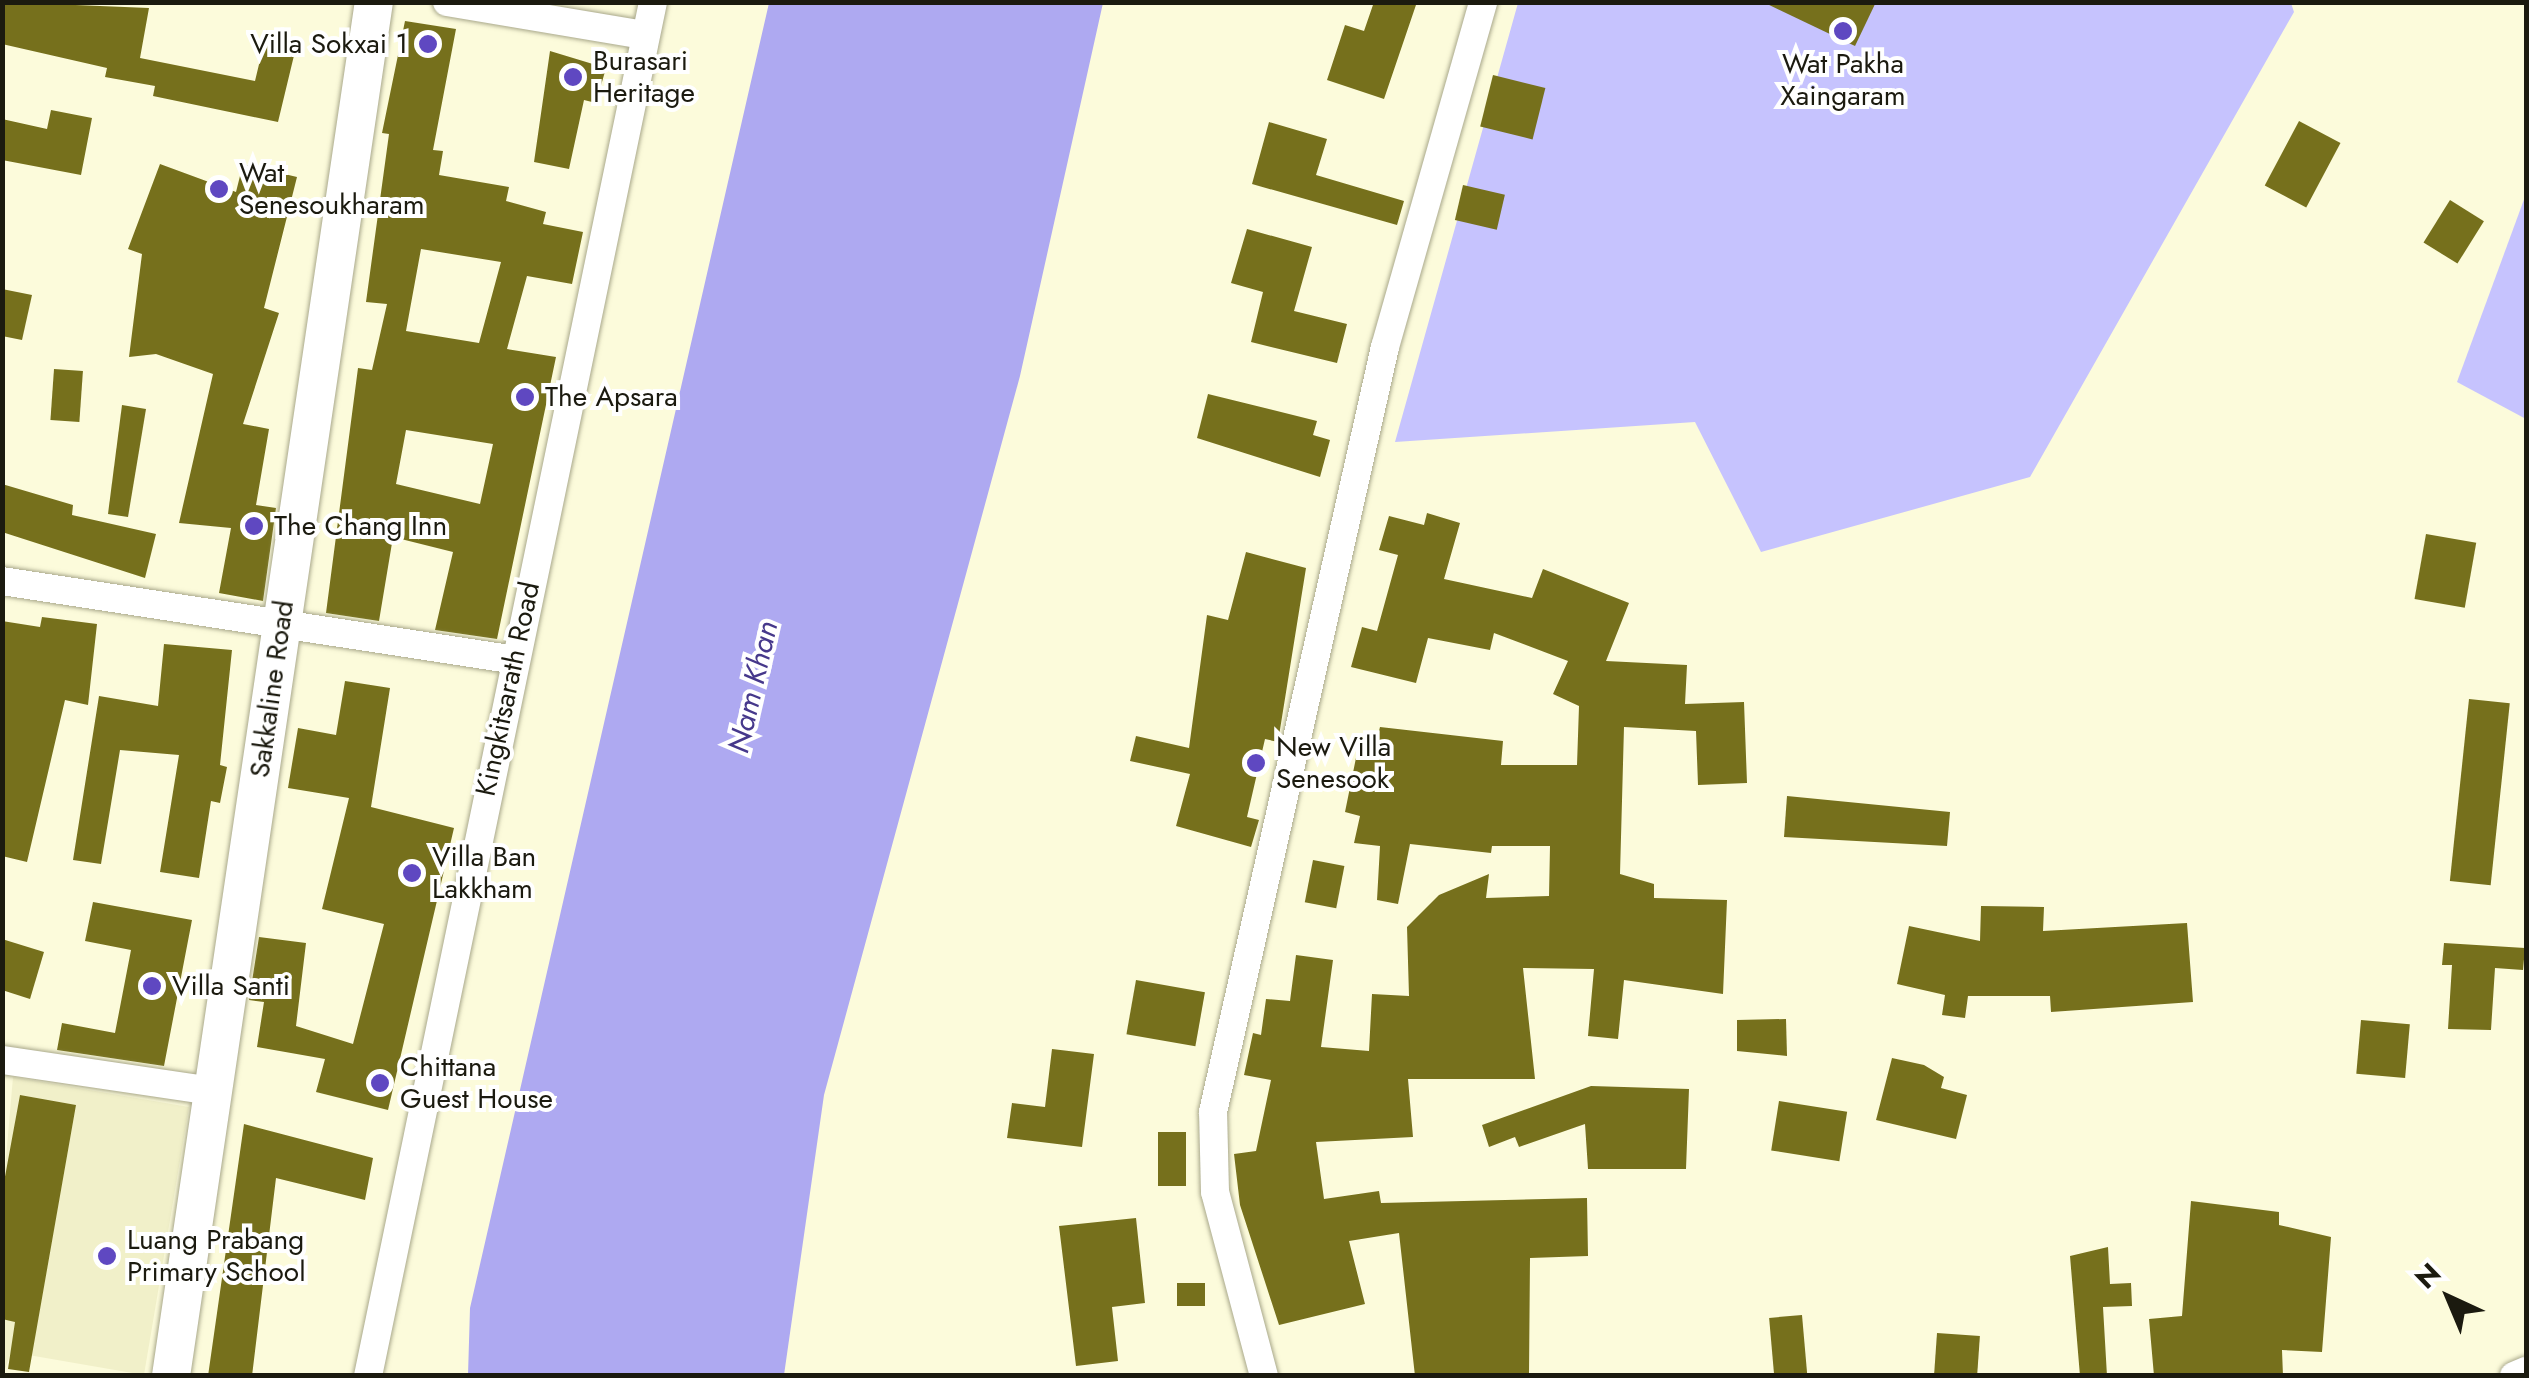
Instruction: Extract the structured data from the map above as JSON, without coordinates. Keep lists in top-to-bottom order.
{
  "streets": {
    "main road": ["Sakkaline Road"],
    "street": ["Kingkitsarath Road"]
  },
  "water": ["Nam Khan"],
  "places": [
    "Wat Pakha Xaingaram",
    "Villa Sokxai 1",
    "Burasari Heritage",
    "Wat Senesoukharam",
    "The Apsara",
    "The Chang Inn",
    "New Villa Senesook",
    "Villa Ban Lakkham",
    "Villa Santi",
    "Chittana Guest House",
    "Luang Prabang Primary School"
  ],
  "north": "top left"
}
